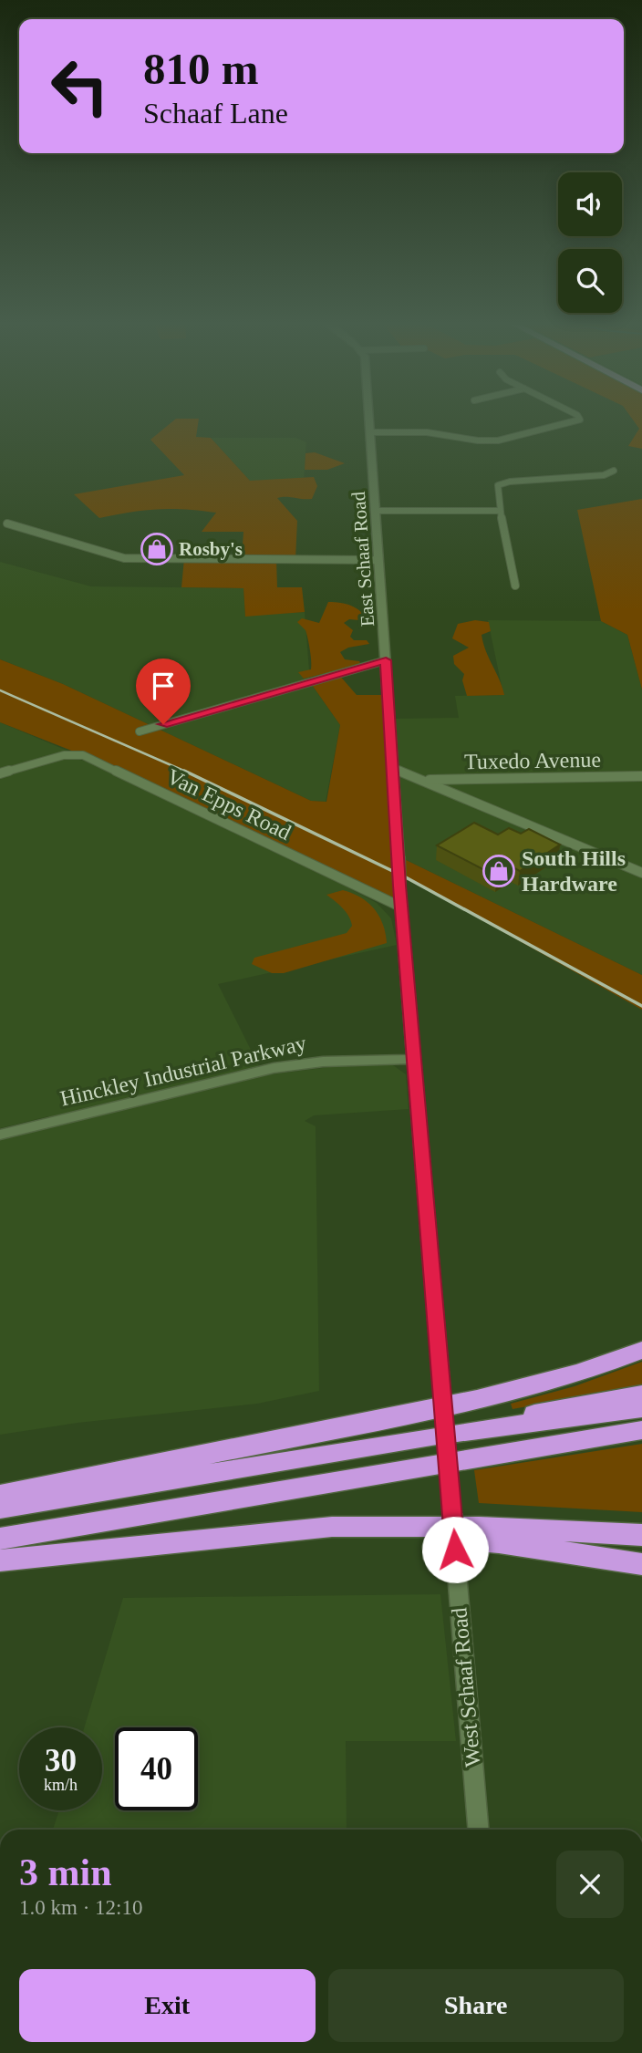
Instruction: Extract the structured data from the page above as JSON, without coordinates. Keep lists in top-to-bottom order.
{
  "streets": {
    "street": [
      "East Schaaf Road",
      "Tuxedo Avenue",
      "Van Epps Road",
      "Hinckley Industrial Parkway",
      "West Schaaf Road"
    ]
  },
  "crossings": [
    ["East Schaaf Road", "West Schaaf Road"],
    ["Van Epps Road", "West Schaaf Road"],
    ["Hinckley Industrial Parkway", "West Schaaf Road"]
  ],
  "places": {
    "shop": ["Rosby's", "South Hills Hardware"]
  },
  "page": {
    "turn": ["810 m", "Schaaf Lane"],
    "speed": "30 km/h",
    "limit": "40",
    "heading": ["3 min", "1.0 km · 12:10"],
    "buttons": ["Exit", "Share"]
  }
}
